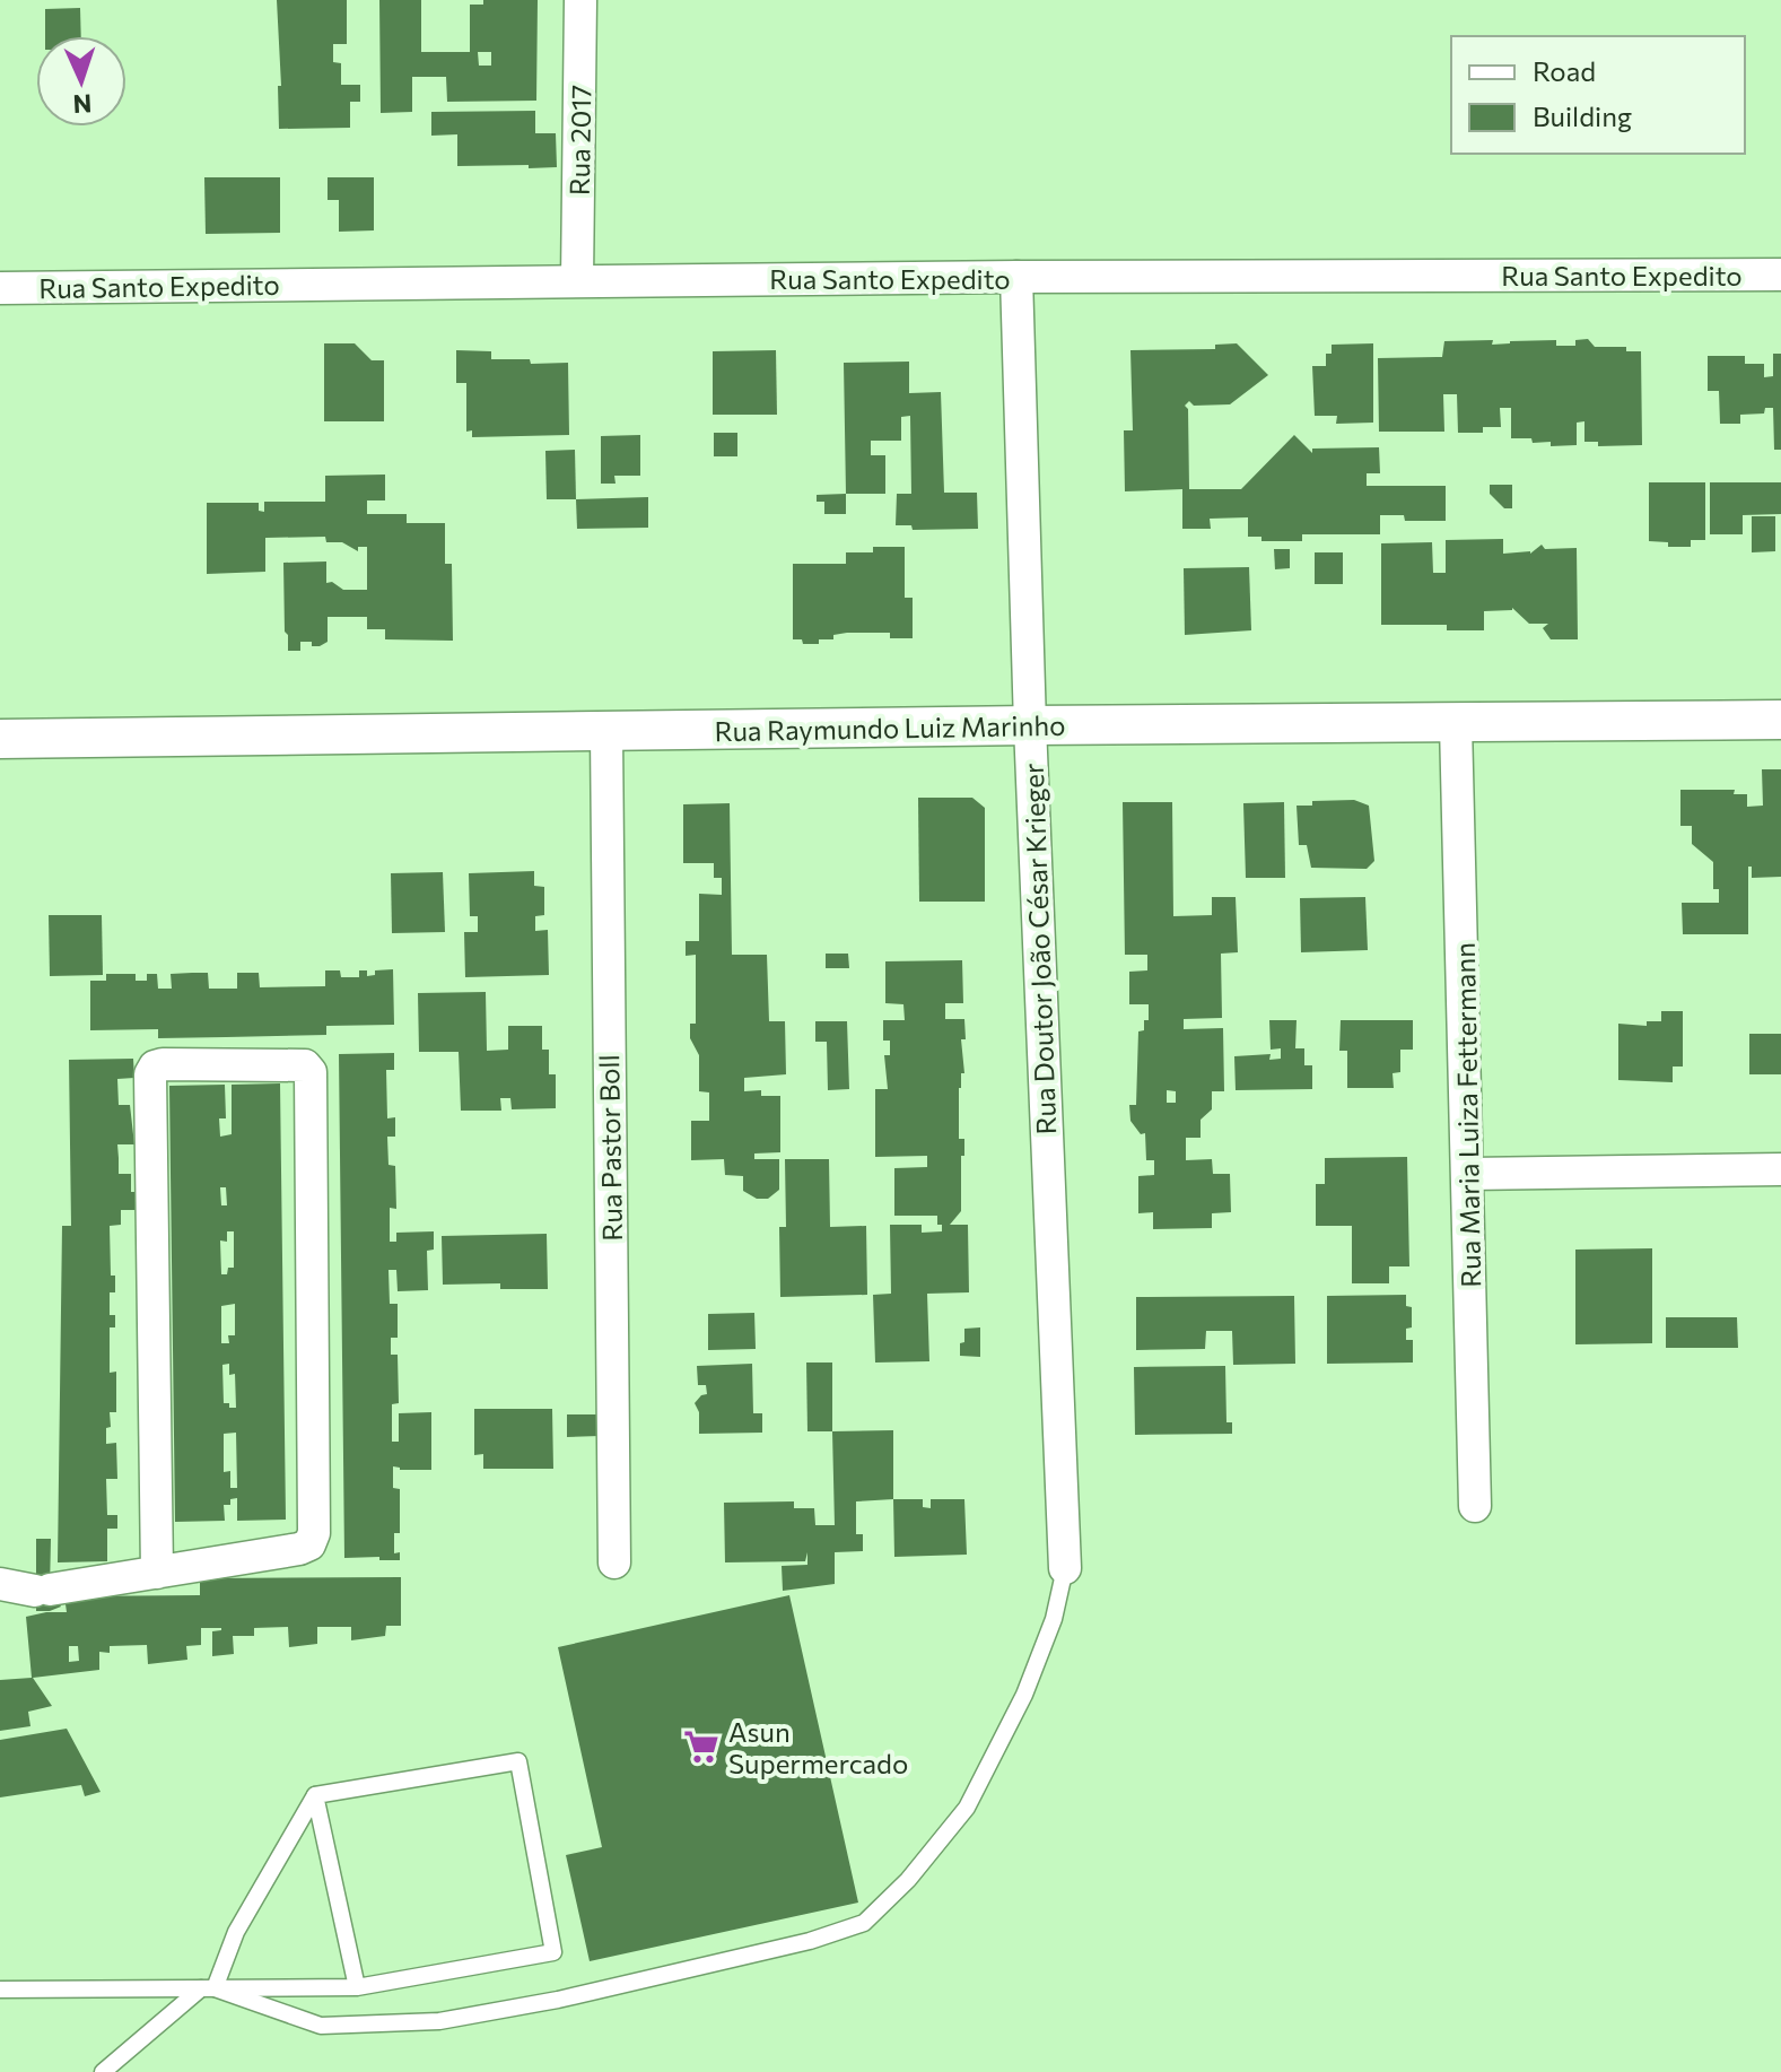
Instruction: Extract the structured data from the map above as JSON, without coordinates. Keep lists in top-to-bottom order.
{
  "streets": {
    "street": [
      "Rua 2017",
      "Rua Santo Expedito",
      "Rua Raymundo Luiz Marinho",
      "Rua Doutor João César Krieger",
      "Rua Maria Luiza Fettermann",
      "Rua Pastor Boll"
    ]
  },
  "crossings": [
    ["Rua 2017", "Rua Santo Expedito"],
    ["Rua Santo Expedito", "Rua Doutor João César Krieger"],
    ["Rua Raymundo Luiz Marinho", "Rua Doutor João César Krieger"],
    ["Rua Raymundo Luiz Marinho", "Rua Maria Luiza Fettermann"],
    ["Rua Raymundo Luiz Marinho", "Rua Pastor Boll"]
  ],
  "places": {
    "supermarket": ["Asun Supermercado"]
  },
  "legend": ["Road", "Building"],
  "north": "bottom"
}
